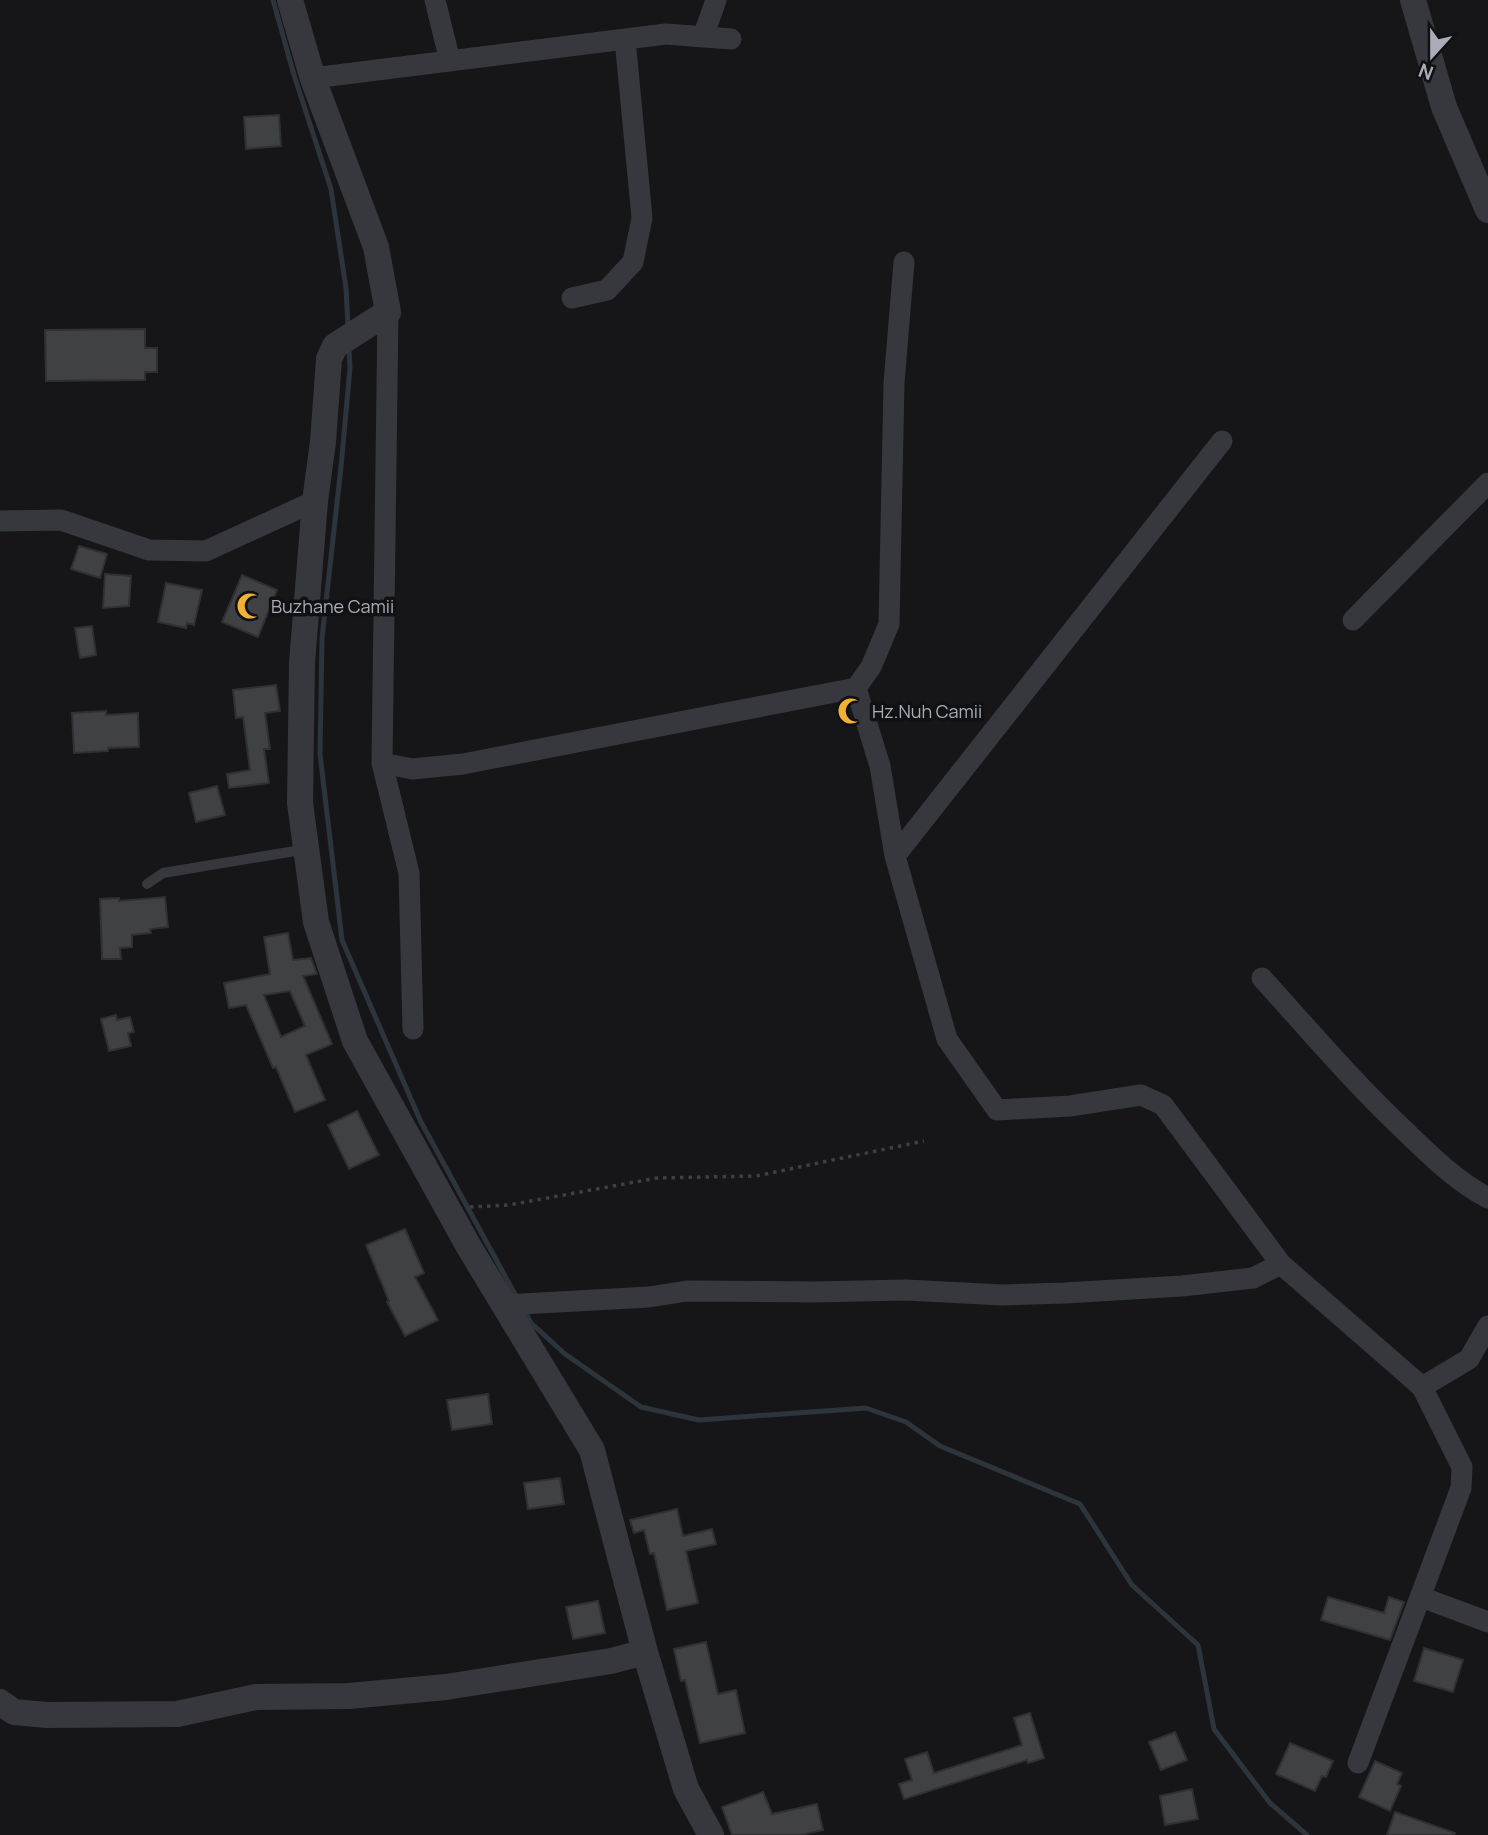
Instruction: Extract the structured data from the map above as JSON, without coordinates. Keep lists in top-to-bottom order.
{
  "places": {
    "mosque": ["Buzhane Camii", "Hz.Nuh Camii"]
  },
  "north": "bottom"
}
